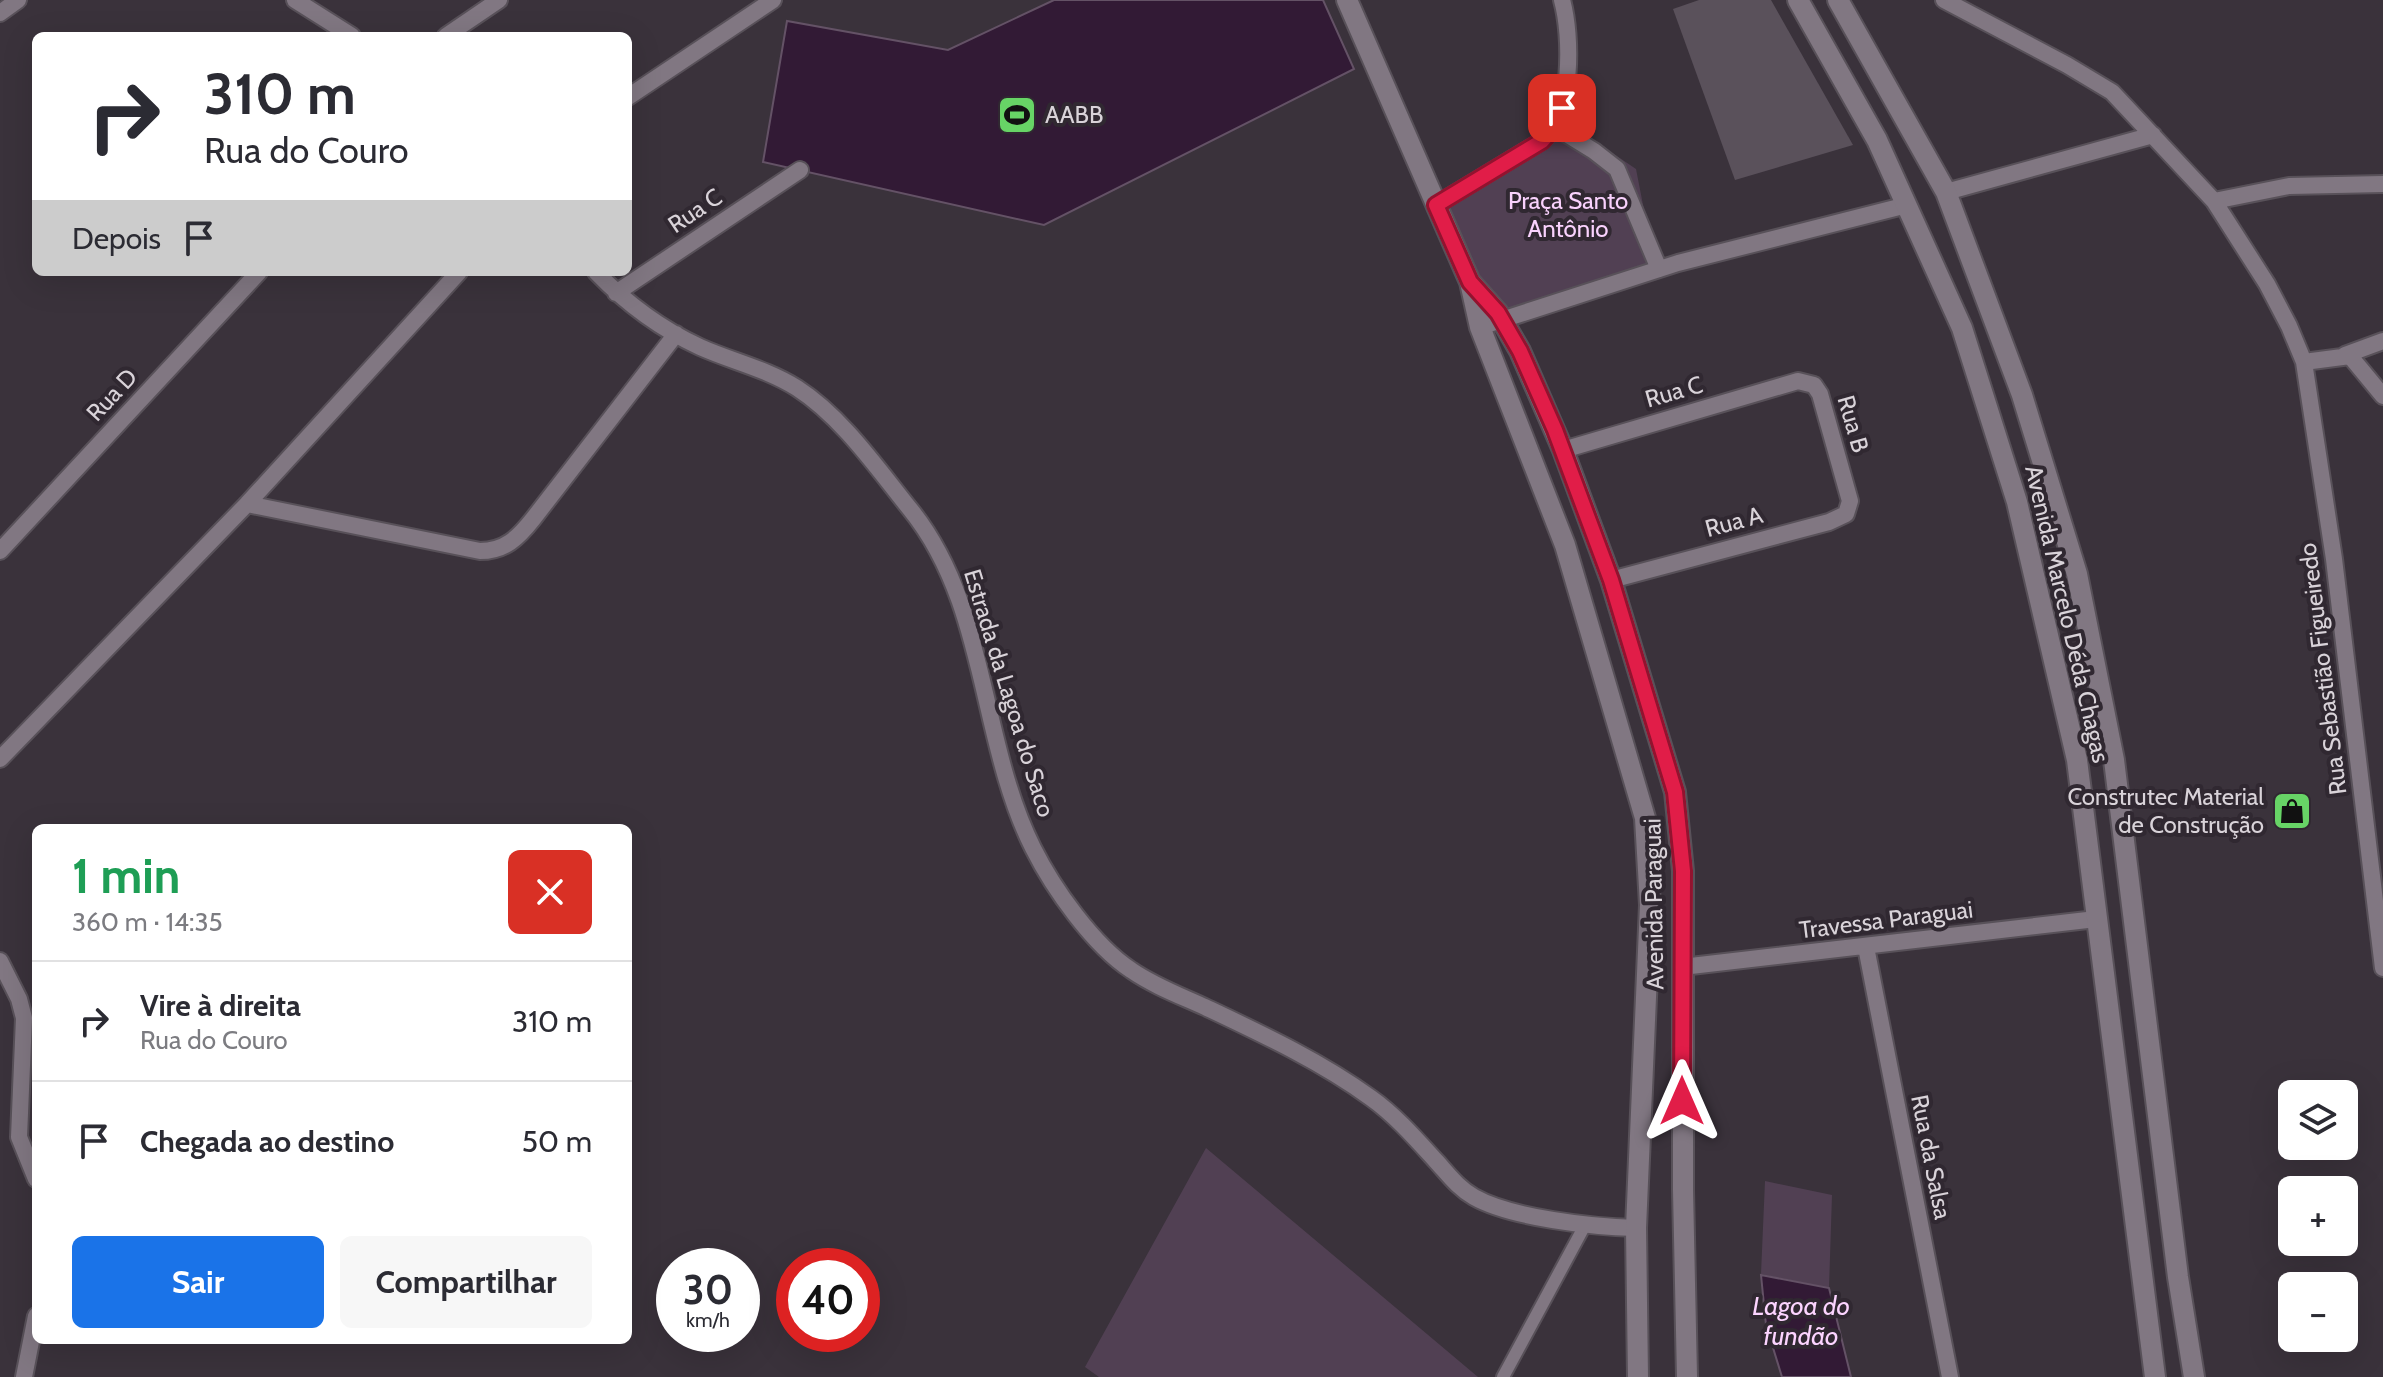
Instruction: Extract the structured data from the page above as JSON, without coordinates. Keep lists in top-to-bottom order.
{
  "streets": {
    "main road": ["Avenida Marcelo Déda Chagas", "Avenida Paraguai"],
    "street": [
      "Rua C",
      "Rua D",
      "Rua B",
      "Rua A",
      "Rua Sebastião Figueiredo",
      "Estrada da Lagoa do Saco",
      "Travessa Paraguai",
      "Rua da Salsa"
    ]
  },
  "crossings": [
    ["Rua C", "Rua B"],
    ["Rua C", "Estrada da Lagoa do Saco"],
    ["Rua C", "Avenida Paraguai"],
    ["Rua B", "Rua A"],
    ["Rua A", "Avenida Paraguai"],
    ["Avenida Marcelo Déda Chagas", "Travessa Paraguai"],
    ["Estrada da Lagoa do Saco", "Avenida Paraguai"],
    ["Avenida Paraguai", "Travessa Paraguai"],
    ["Travessa Paraguai", "Rua da Salsa"]
  ],
  "water": ["Lagoa do fundão"],
  "parks": ["Praça Santo Antônio"],
  "places": {
    "sports": ["AABB"],
    "shop": ["Construtec Material de Construção"]
  },
  "page": {
    "turn": ["310 m", "Rua do Couro"],
    "then": "Depois",
    "heading": ["1 min", "360 m · 14:35"],
    "list": [
      {
        "name": "Vire à direita",
        "note": "Rua do Couro",
        "value": "310 m"
      },
      {
        "name": "Chegada ao destino",
        "value": "50 m"
      }
    ],
    "map_buttons": ["+", "−"],
    "buttons": ["Sair", "Compartilhar"],
    "speed": "30 km/h",
    "limit": "40"
  }
}
